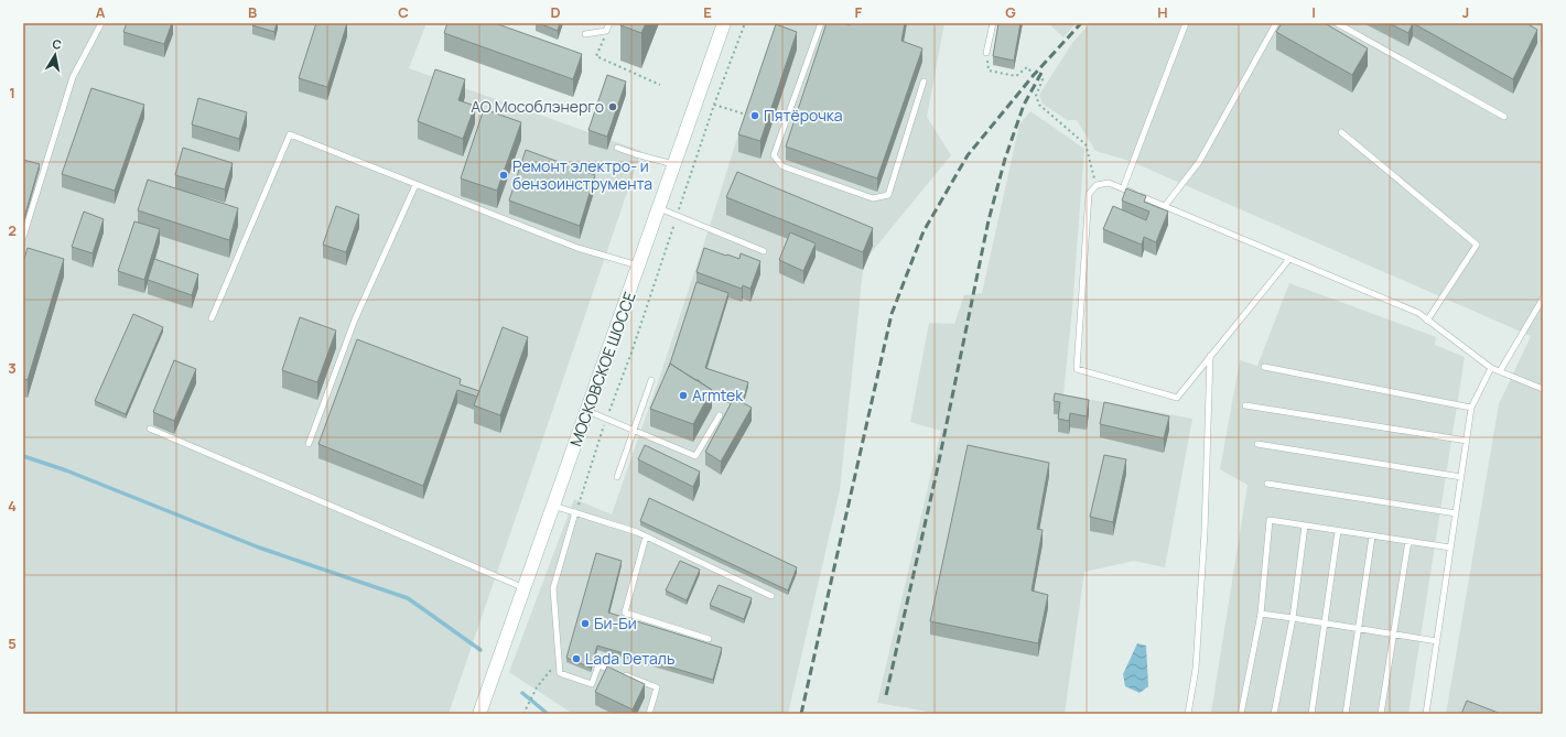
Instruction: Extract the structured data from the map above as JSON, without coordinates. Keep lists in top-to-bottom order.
{
  "streets": {
    "main road": ["МОСКОВСКОЕ ШОССЕ"]
  },
  "places": [
    "АО Мособлэнерго",
    "Пятёрочка",
    "Ремонт электро- и бензоинструмента",
    "Armtek",
    "Би-Би",
    "Lada Dеталь"
  ],
  "north": "top",
  "grid": {
    "columns": [
      "A",
      "B",
      "C",
      "D",
      "E",
      "F",
      "G",
      "H",
      "I",
      "J"
    ],
    "rows": [
      "1",
      "2",
      "3",
      "4",
      "5"
    ]
  }
}
